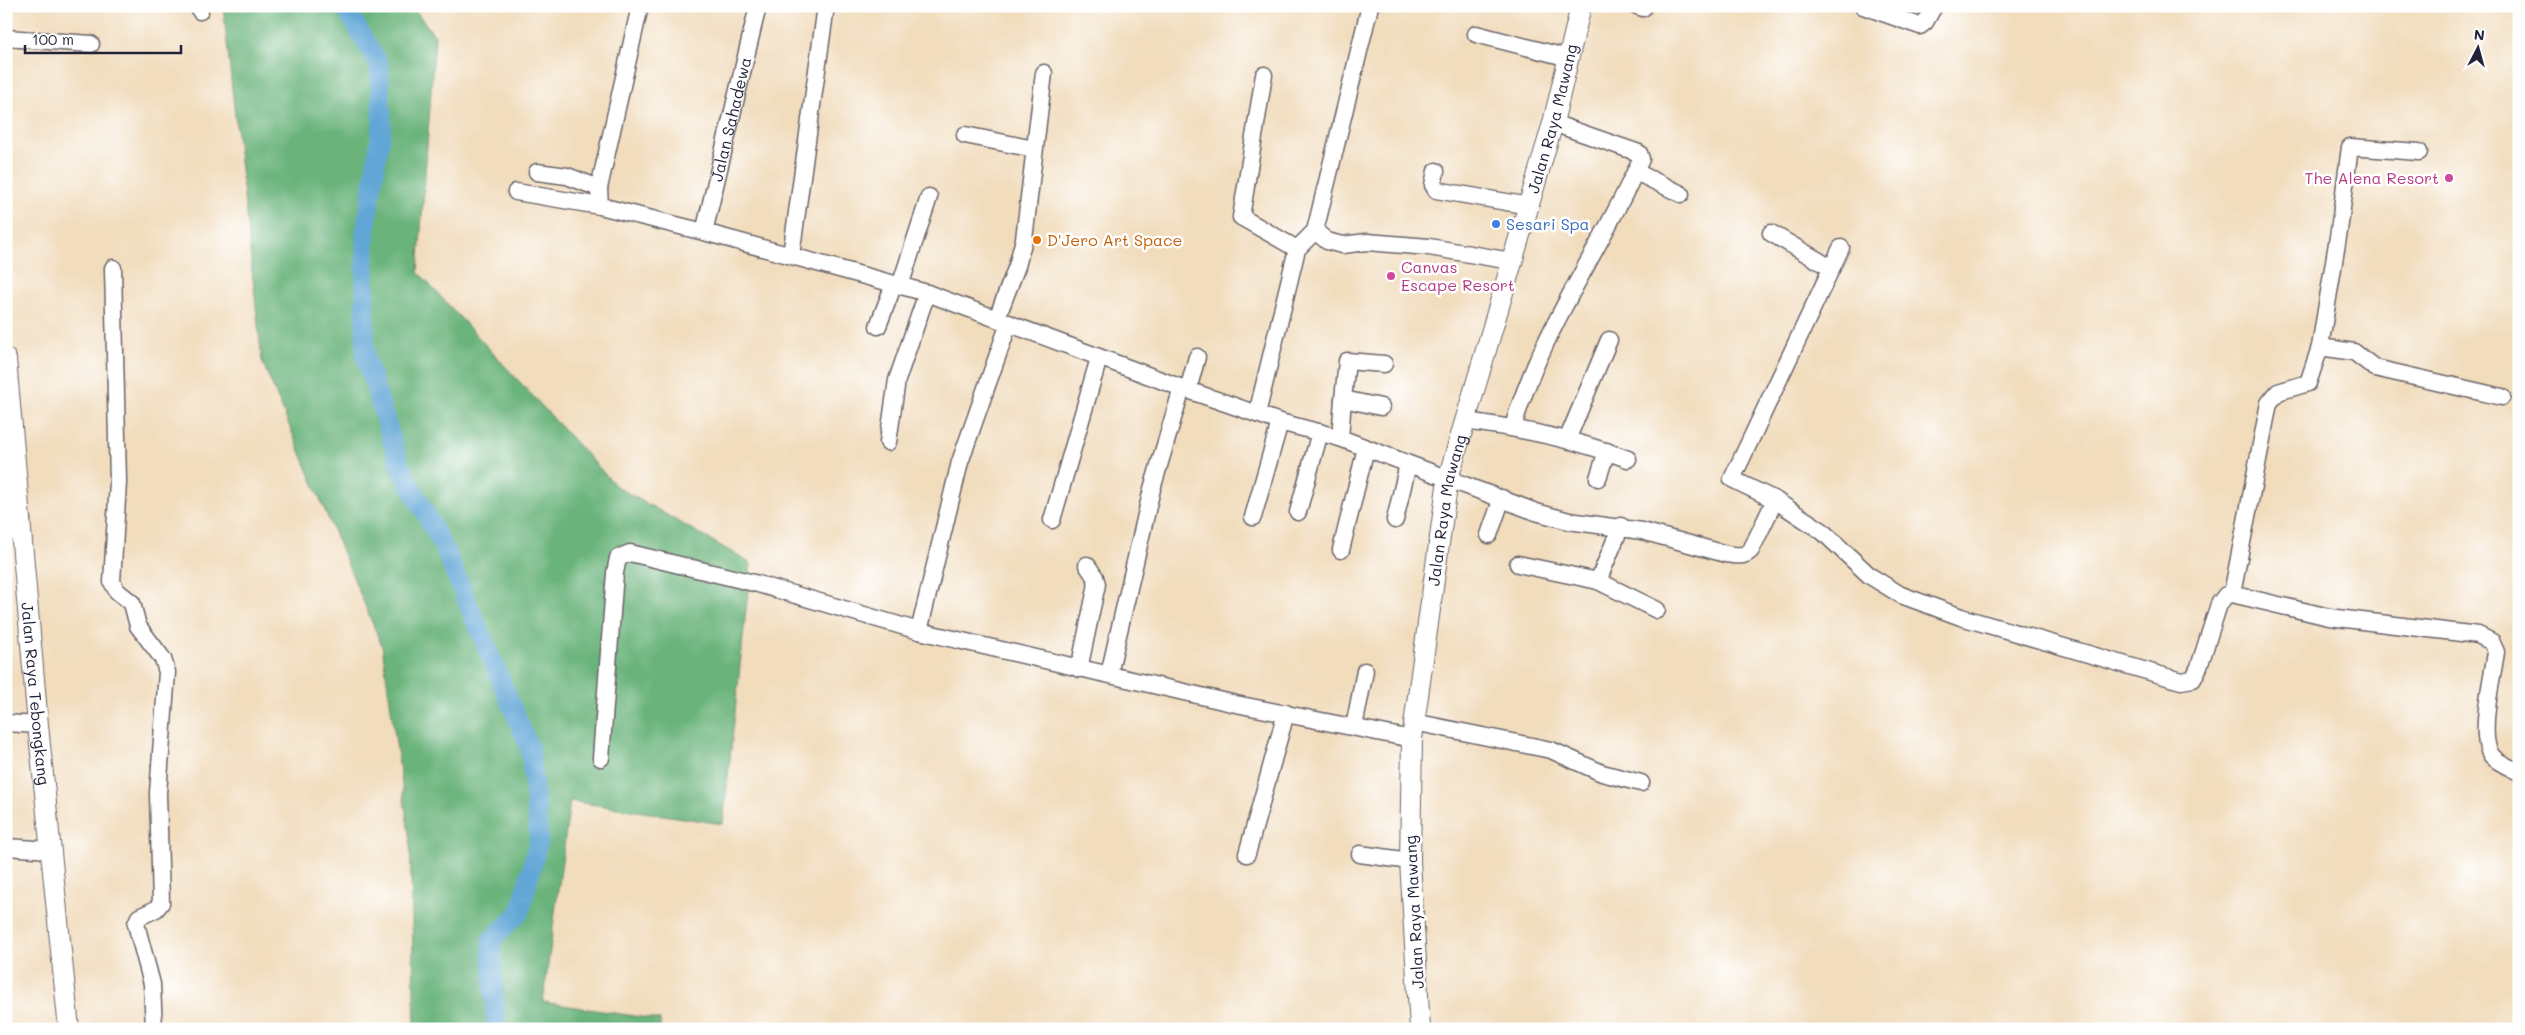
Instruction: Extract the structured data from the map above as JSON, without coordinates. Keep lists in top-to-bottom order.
{
  "streets": {
    "main road": ["Jalan Raya Mawang", "Jalan Raya Tebongkang"],
    "street": ["Jalan Sahadewa"]
  },
  "places": [
    "The Alena Resort",
    "Sesari Spa",
    "D'Jero Art Space",
    "Canvas Escape Resort"
  ],
  "scale_bar": "100 m",
  "north": "top"
}
